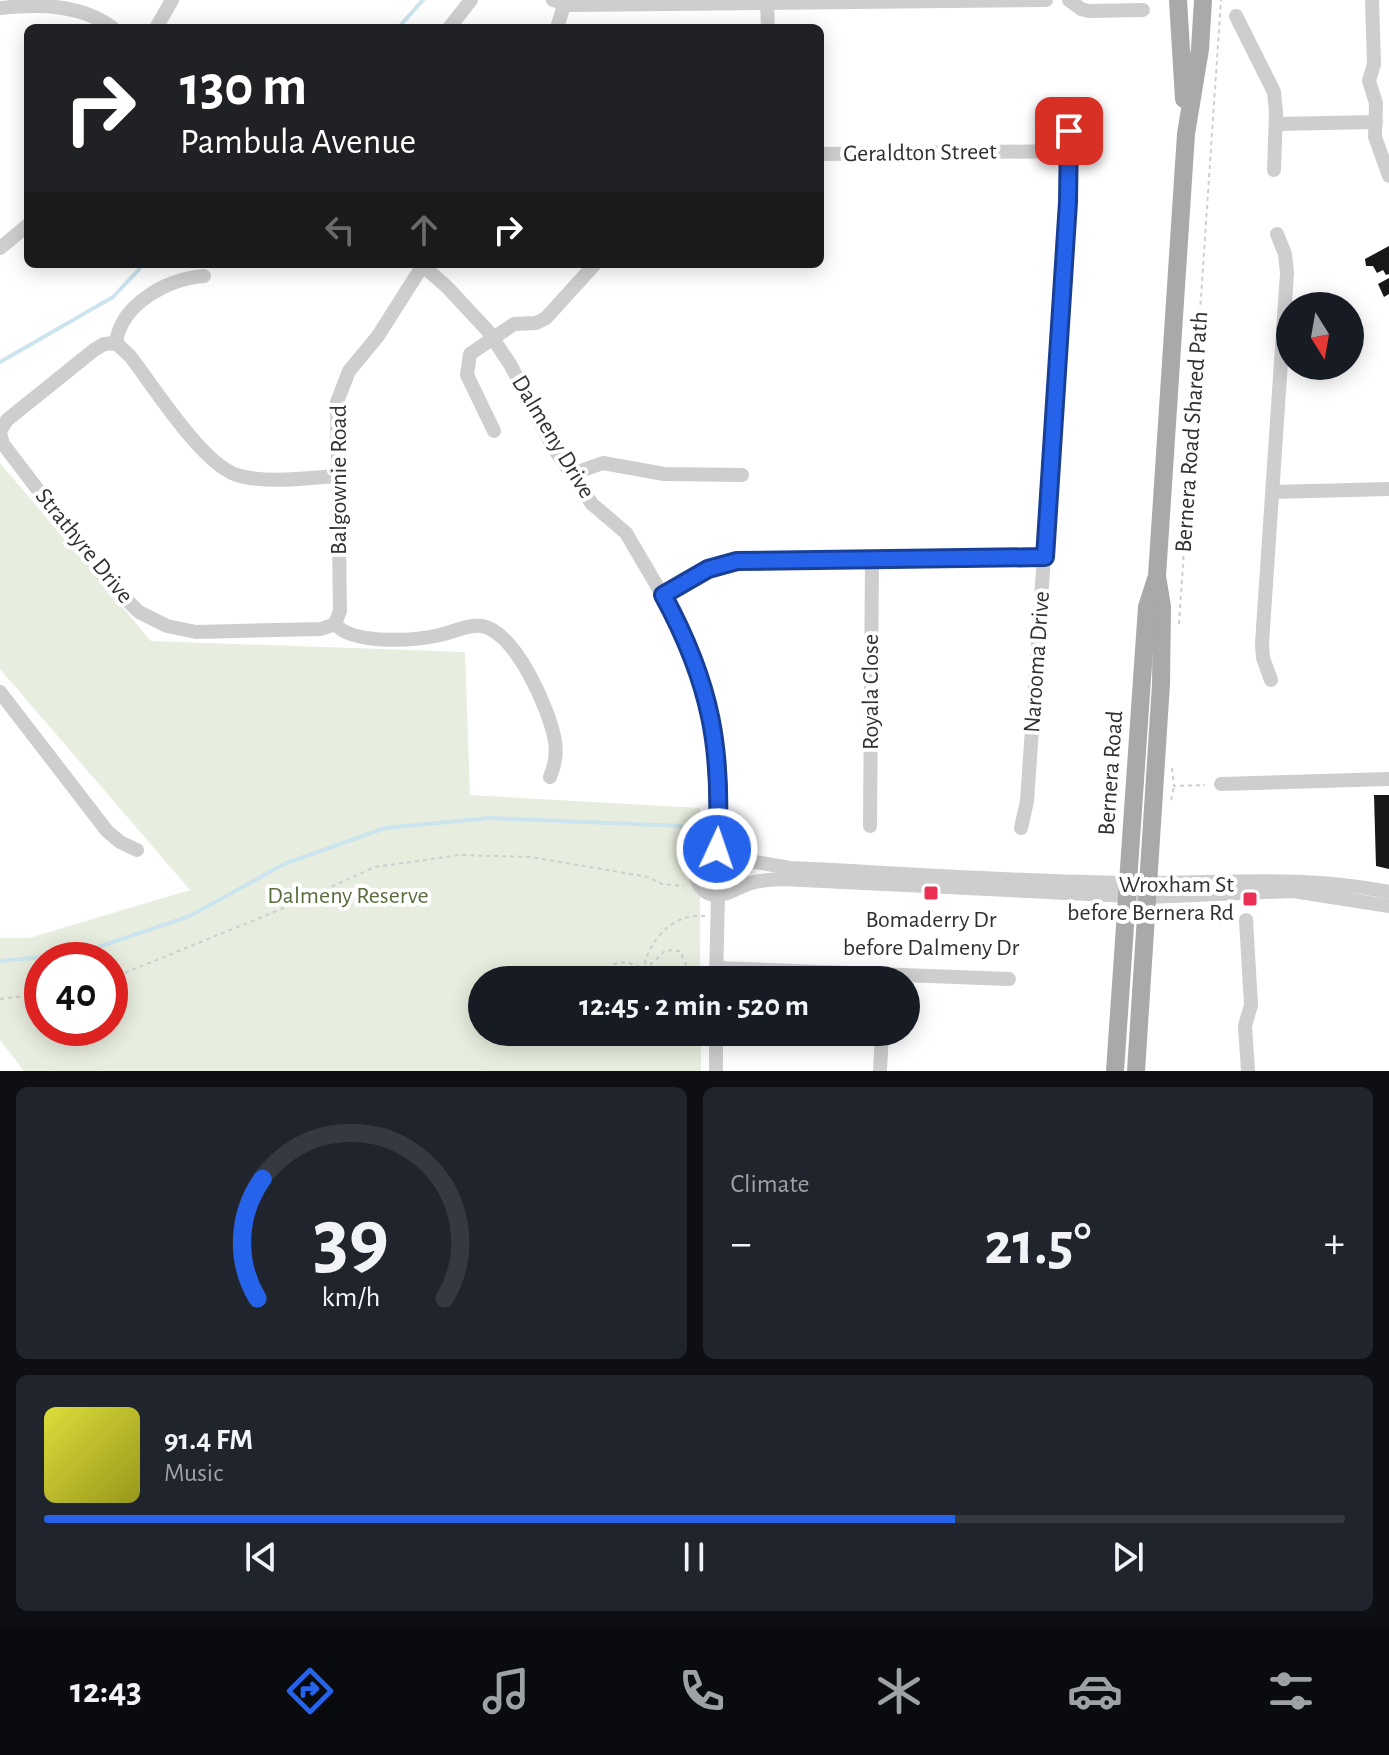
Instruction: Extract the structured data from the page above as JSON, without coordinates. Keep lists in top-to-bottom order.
{
  "streets": {
    "main road": ["Bernera Road"],
    "street": [
      "Geraldton Street",
      "Dalmeny Drive",
      "Balgownie Road",
      "Strathyre Drive",
      "Narooma Drive",
      "Royala Close"
    ],
    "path": ["Bernera Road Shared Path"]
  },
  "crossings": [
    ["Geraldton Street", "Narooma Drive"],
    ["Balgownie Road", "Strathyre Drive"]
  ],
  "parks": ["Dalmeny Reserve"],
  "places": {
    "transit": ["Bomaderry Dr before Dalmeny Dr", "Wroxham St before Bernera Rd"]
  },
  "north": "bottom",
  "page": {
    "turn": ["130 m", "Pambula Avenue"],
    "limit": "40",
    "trip": "12:45 · 2 min · 520 m",
    "tile": "Climate",
    "heat": ["−", "21.5°", "+"],
    "song": ["91.4 FM", "Music"],
    "tabs": "12:43",
    "gauge": ["39", "km/h"]
  }
}
